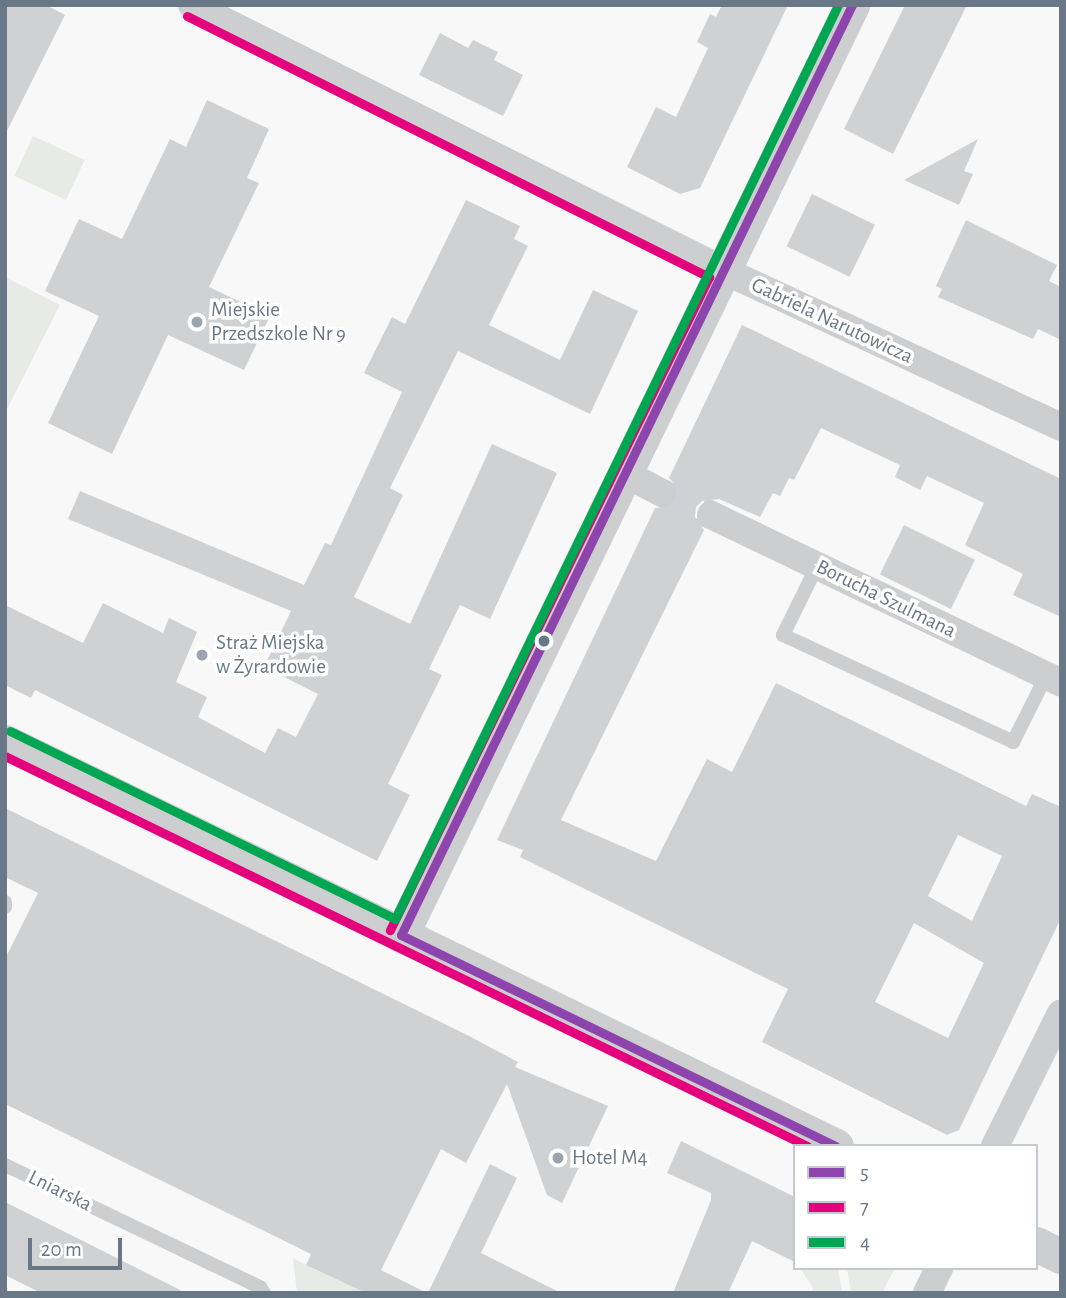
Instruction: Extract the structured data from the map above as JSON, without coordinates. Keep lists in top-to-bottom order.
{
  "streets": {
    "street": ["Gabriela Narutowicza", "Borucha Szulmana"],
    "lane": ["Lniarska"]
  },
  "places": ["Miejskie Przedszkole Nr 9", "Straż Miejska w Żyrardowie", "Hotel M4"],
  "lines": ["transit line 5", "transit line 4", "transit line 7"],
  "legend": ["5", "7", "4"],
  "scale_bar": "20 m"
}
